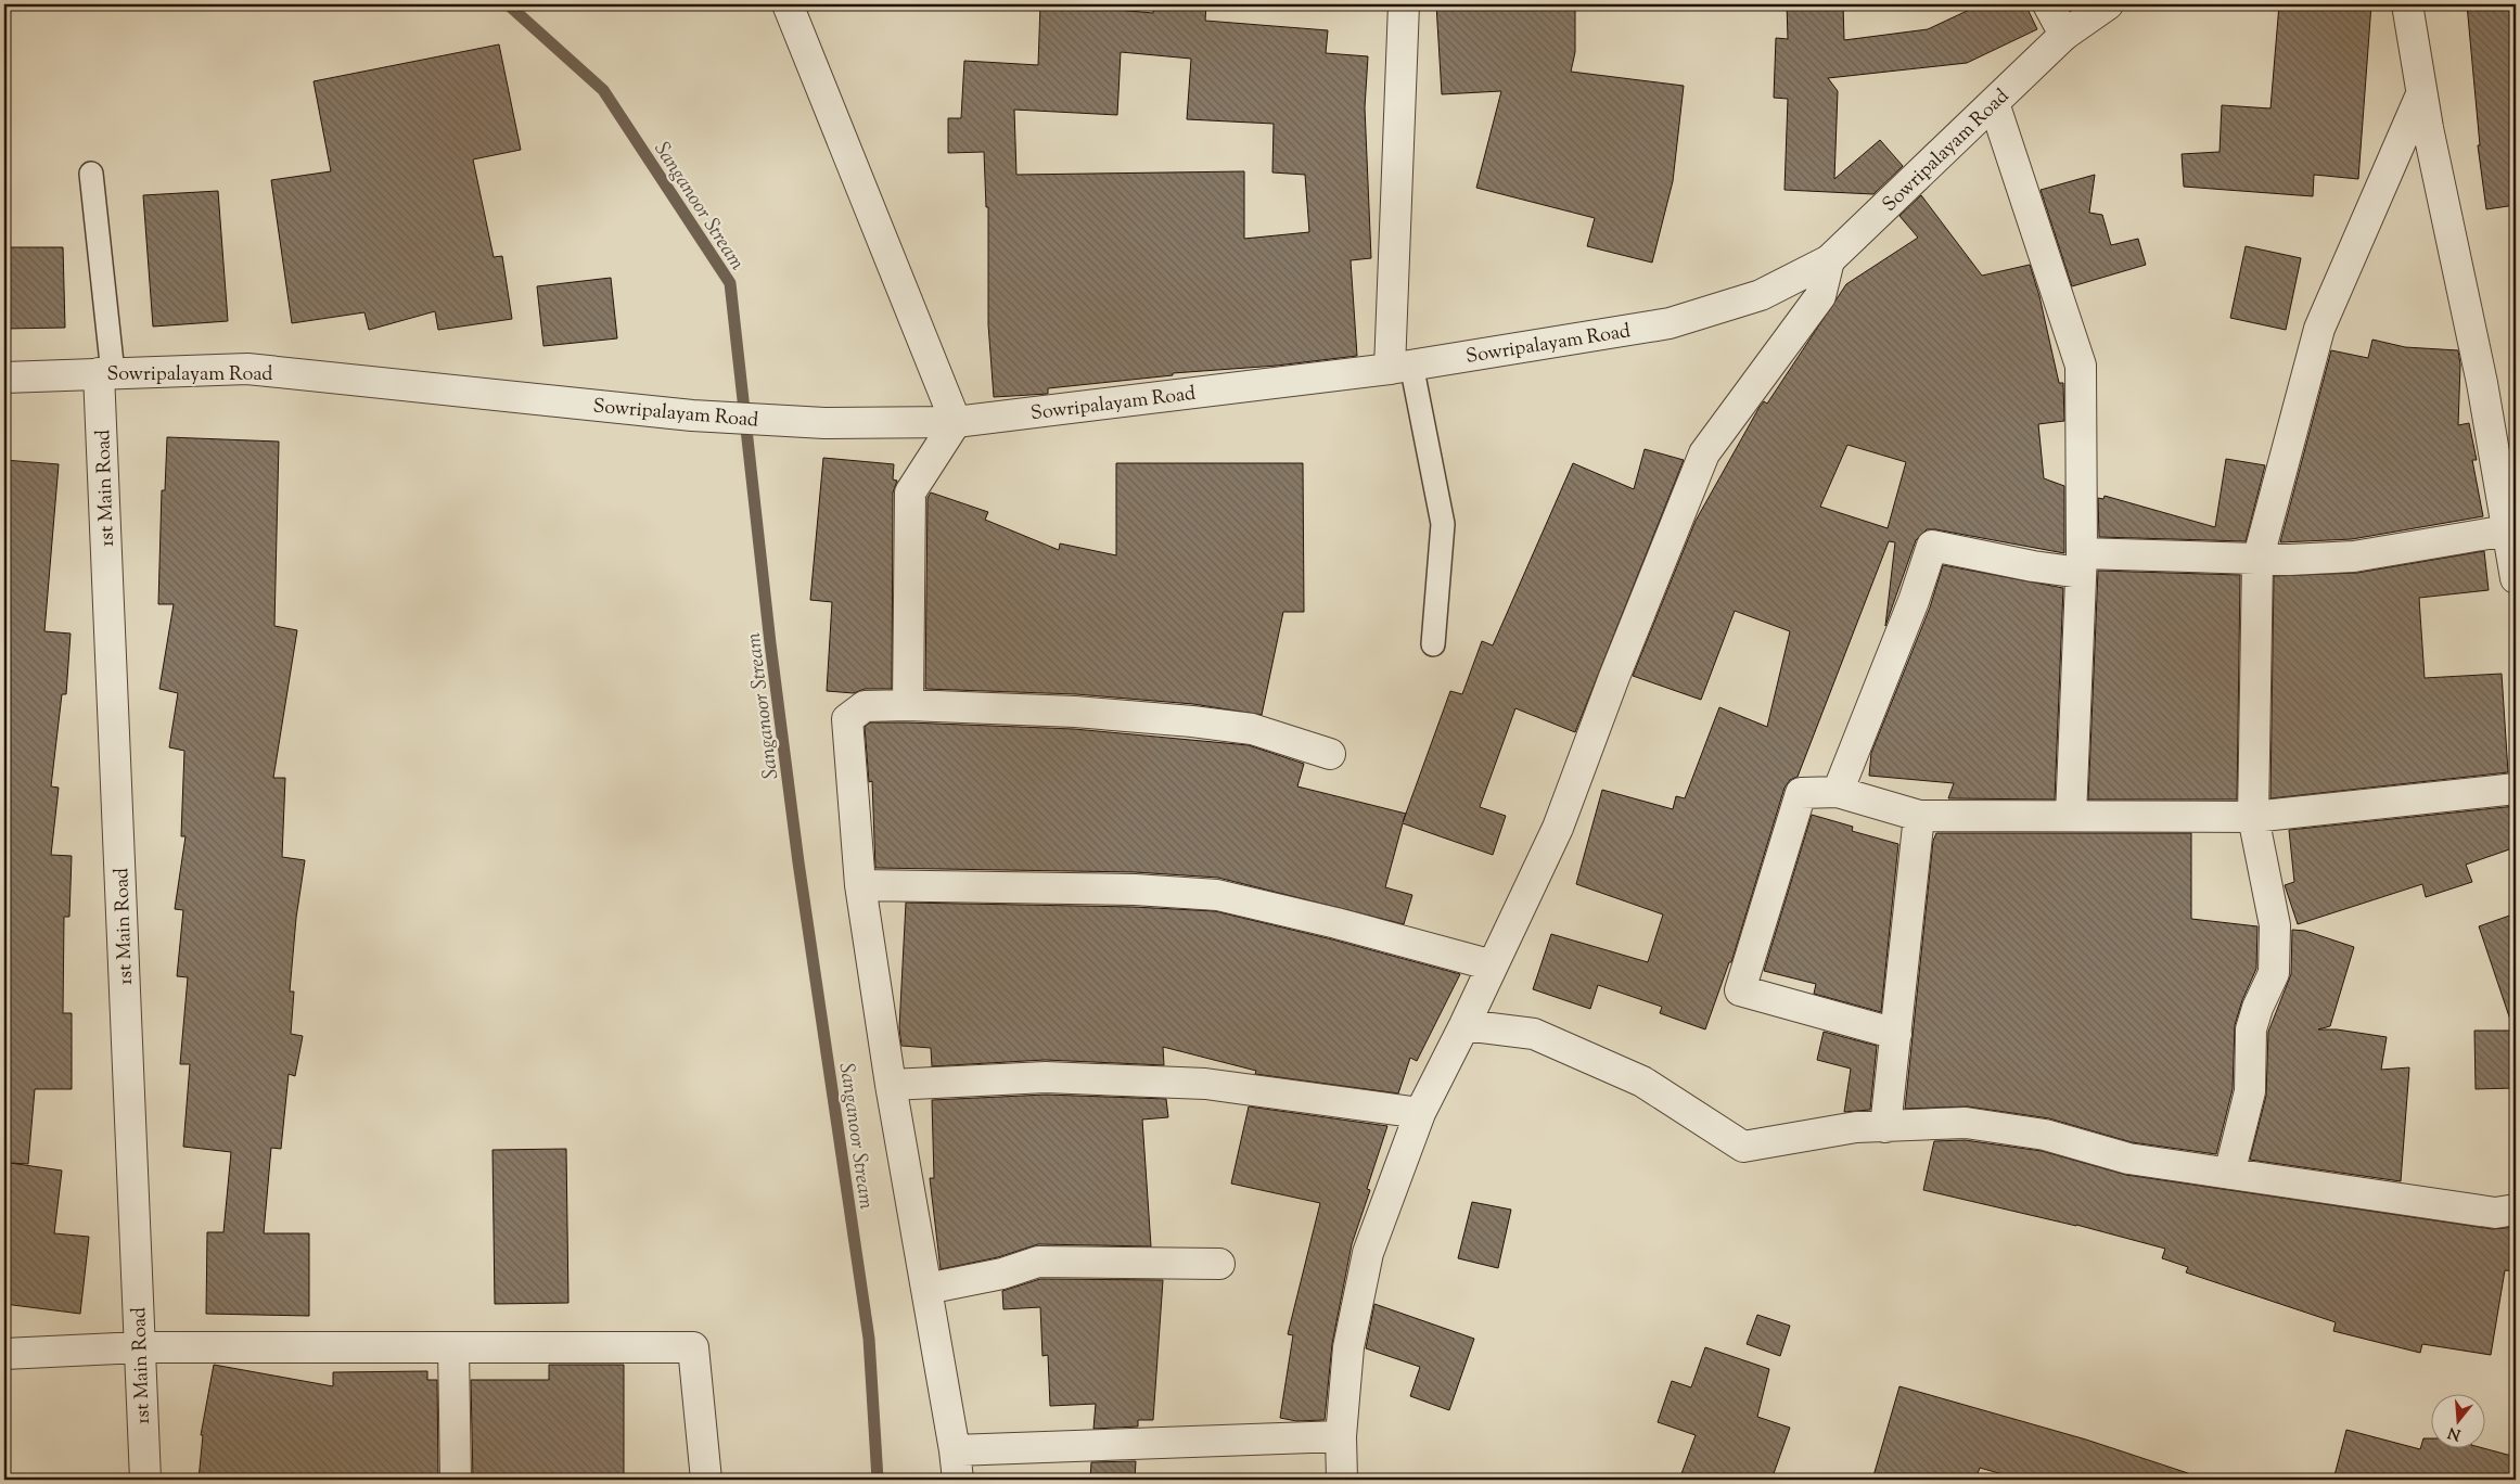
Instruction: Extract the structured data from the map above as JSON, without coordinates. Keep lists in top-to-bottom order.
{
  "streets": {
    "street": ["Sowripalayam Road", "1st Main Road"]
  },
  "crossings": [
    ["Sowripalayam Road", "1st Main Road"]
  ],
  "water": ["Sanganoor Stream"],
  "north": "bottom"
}
